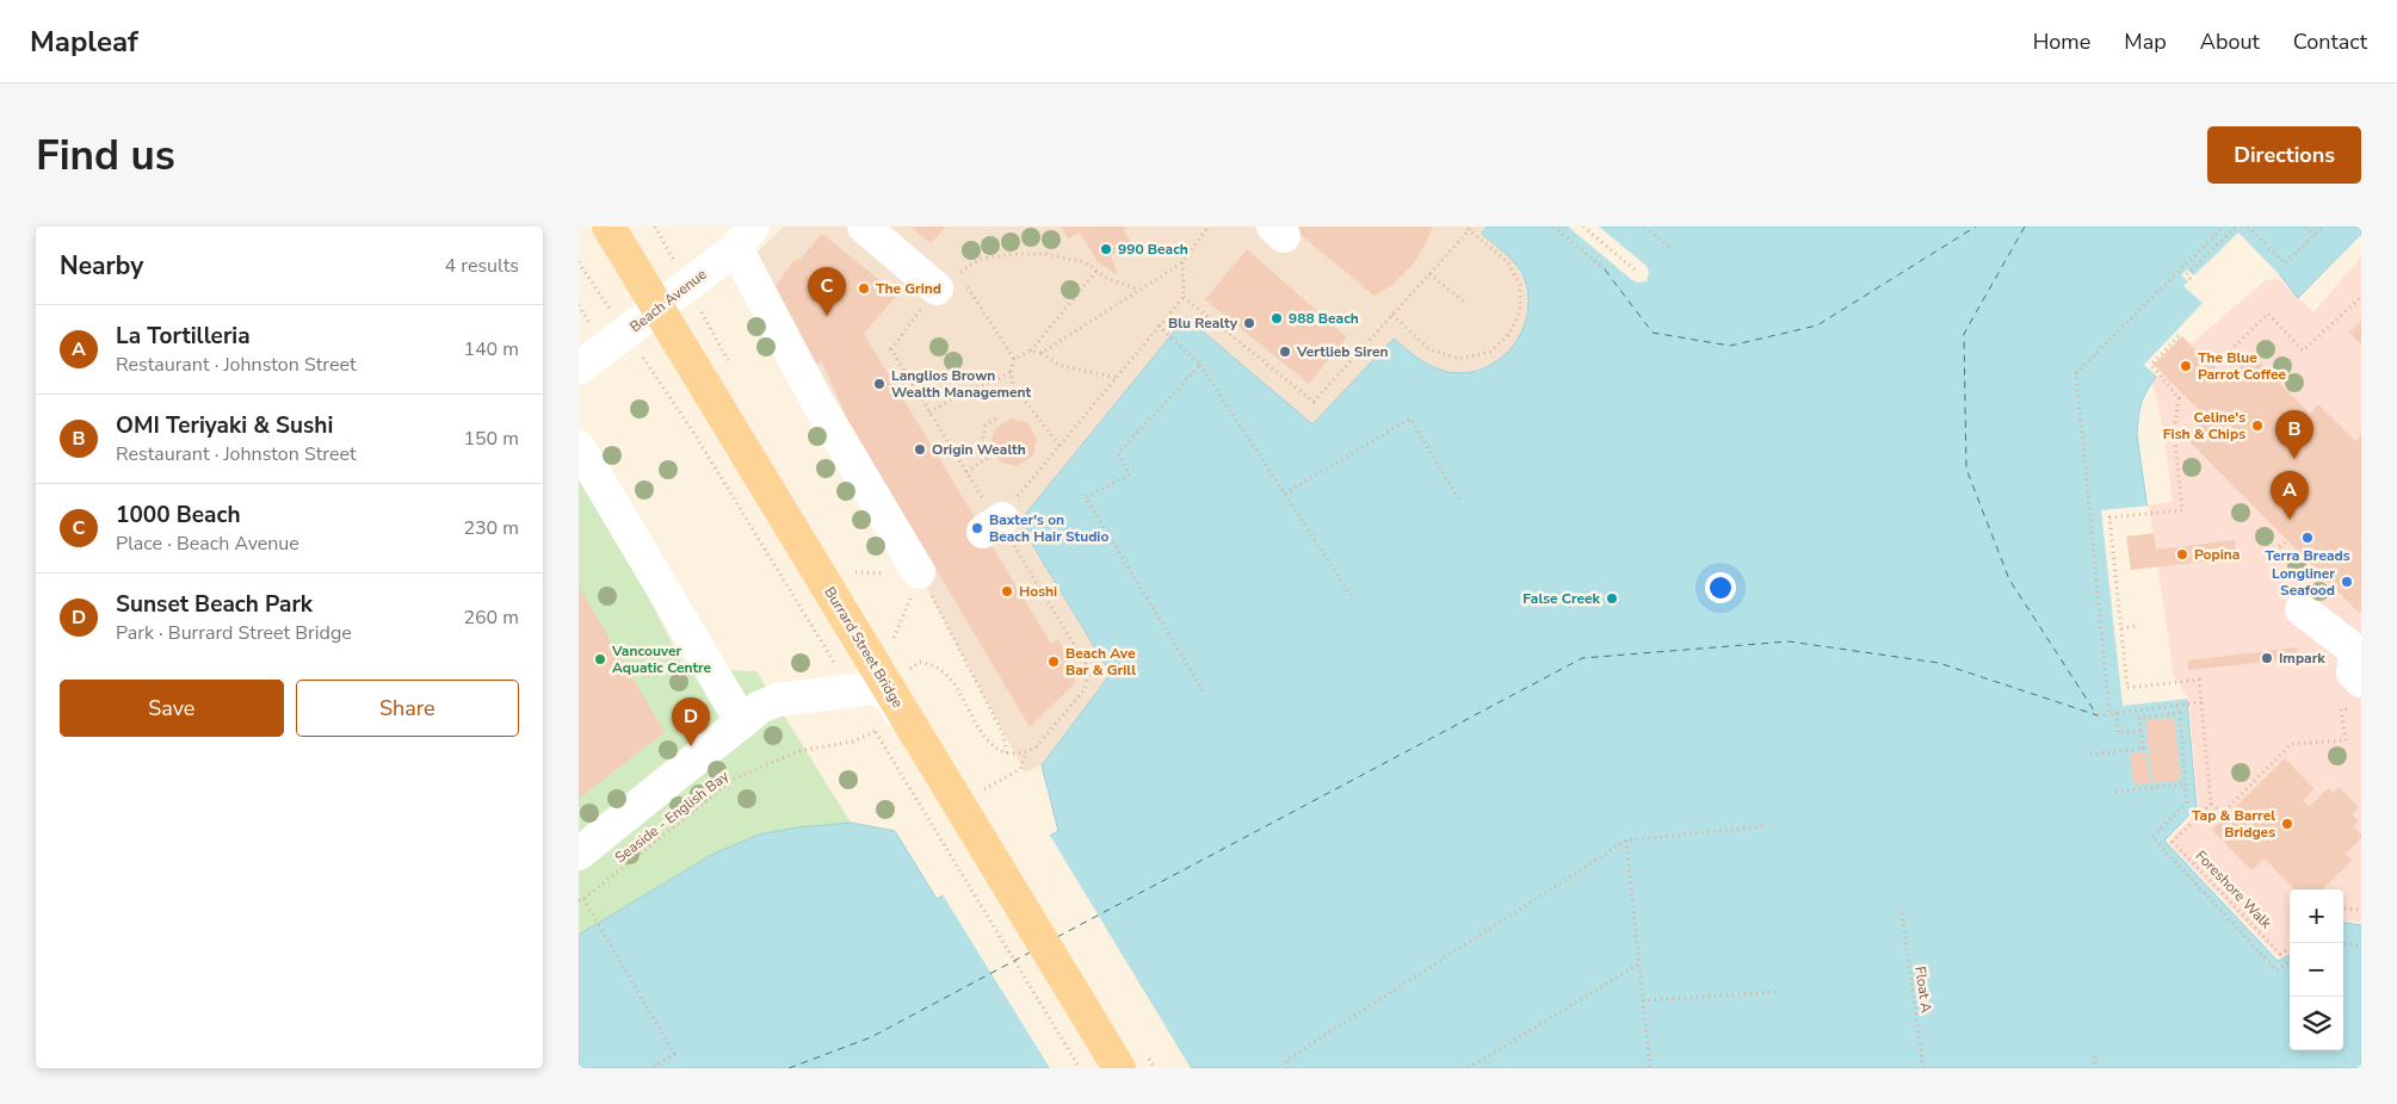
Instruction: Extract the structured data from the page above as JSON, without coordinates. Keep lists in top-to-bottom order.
{
  "streets": {
    "main road": ["Burrard Street Bridge"],
    "street": ["Beach Avenue"],
    "path": ["Seaside - English Bay", "Foreshore Walk", "Float A"]
  },
  "places": [
    "990 Beach",
    "The Grind",
    "988 Beach",
    "Blu Realty",
    "Vertlieb Siren",
    "The Blue Parrot Coffee",
    "Langlios Brown Wealth Management",
    "Celine's Fish & Chips",
    "Origin Wealth",
    "Baxter's on Beach Hair Studio",
    "Terra Breads",
    "Popina",
    "Longliner Seafood",
    "Hoshi",
    "False Creek",
    "Impark",
    "Vancouver Aquatic Centre",
    "Beach Ave Bar & Grill",
    "Tap & Barrel Bridges"
  ],
  "page": {
    "header": "Mapleaf",
    "nav": [
      "Home",
      "Map",
      "About",
      "Contact"
    ],
    "buttons": [
      "Directions",
      ["Save", "Share"]
    ],
    "title": "Find us",
    "heading": ["Nearby", "4 results"],
    "pins": [
      "C",
      "B",
      "A",
      "D"
    ],
    "list": [
      {
        "mark": "A",
        "name": "La Tortilleria",
        "note": "Restaurant · Johnston Street",
        "value": "140 m"
      },
      {
        "mark": "B",
        "name": "OMI Teriyaki & Sushi",
        "note": "Restaurant · Johnston Street",
        "value": "150 m"
      },
      {
        "mark": "C",
        "name": "1000 Beach",
        "note": "Place · Beach Avenue",
        "value": "230 m"
      },
      {
        "mark": "D",
        "name": "Sunset Beach Park",
        "note": "Park · Burrard Street Bridge",
        "value": "260 m"
      }
    ],
    "map_buttons": ["+", "−"]
  }
}
